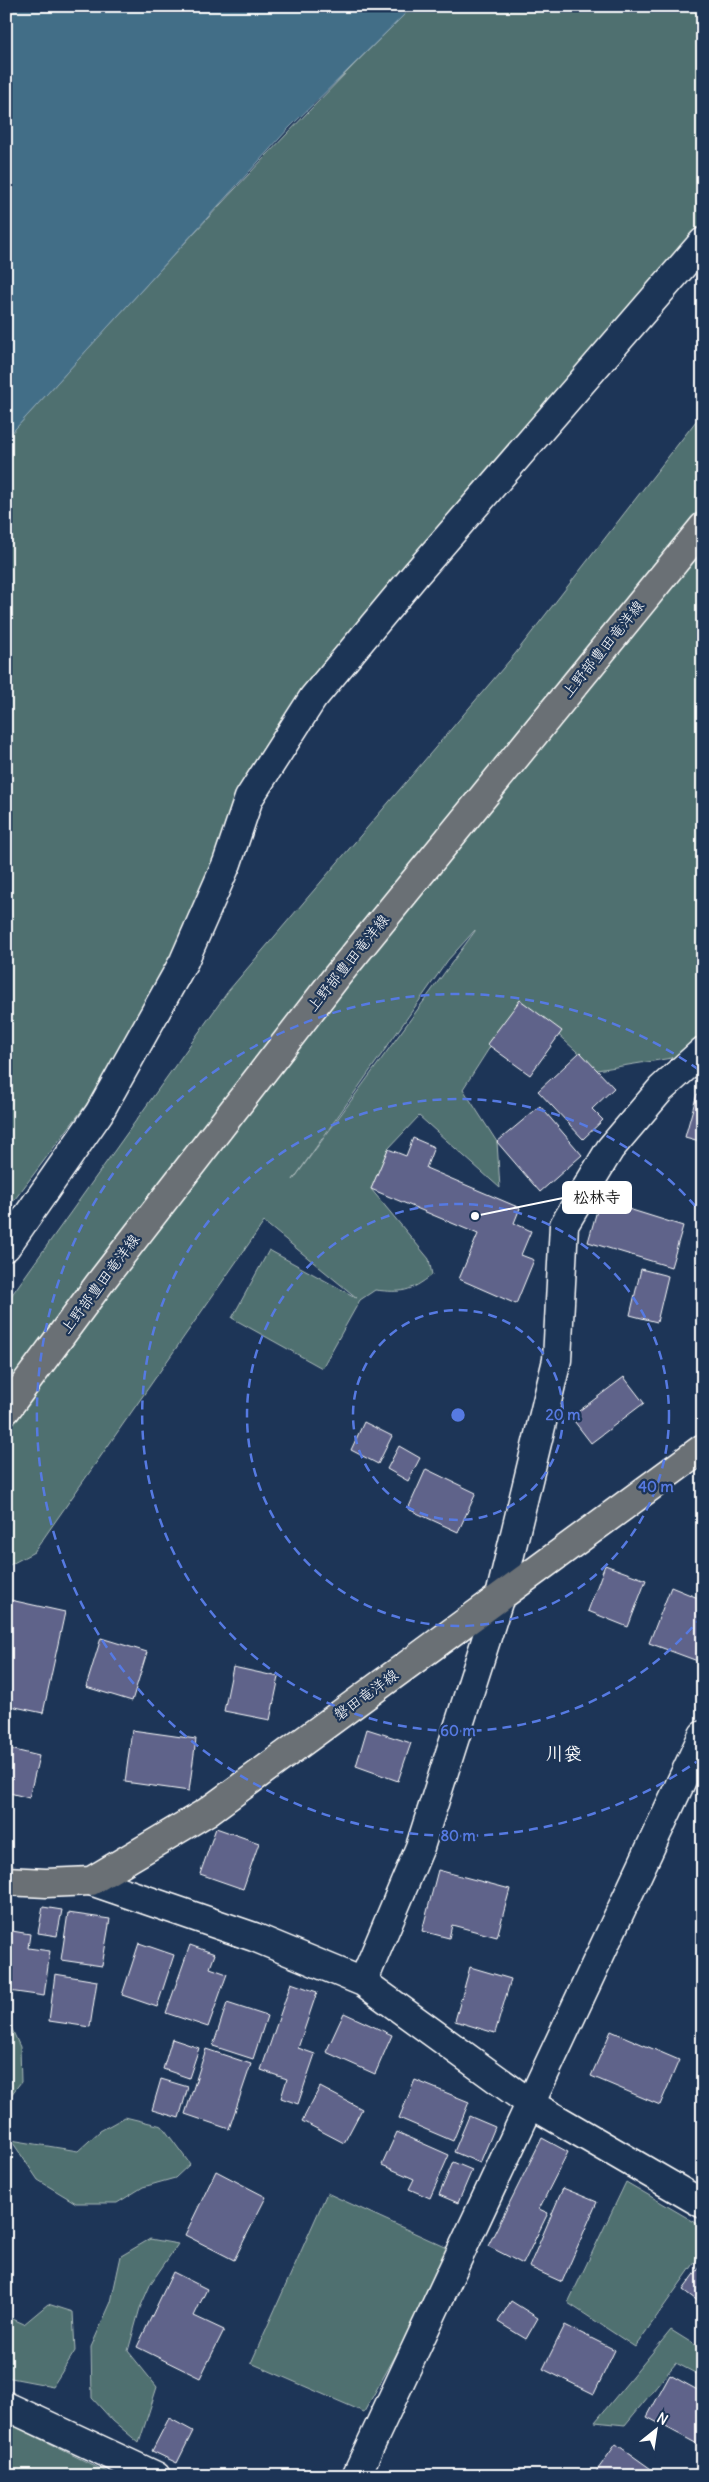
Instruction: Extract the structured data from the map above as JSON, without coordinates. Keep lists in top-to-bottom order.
{
  "streets": {
    "main road": ["上野部豊田竜洋線", "磐田竜洋線"]
  },
  "districts": ["川袋"],
  "places": ["松林寺"],
  "north": "top right",
  "rings": [
    "20 m",
    "40 m",
    "60 m",
    "80 m"
  ]
}
